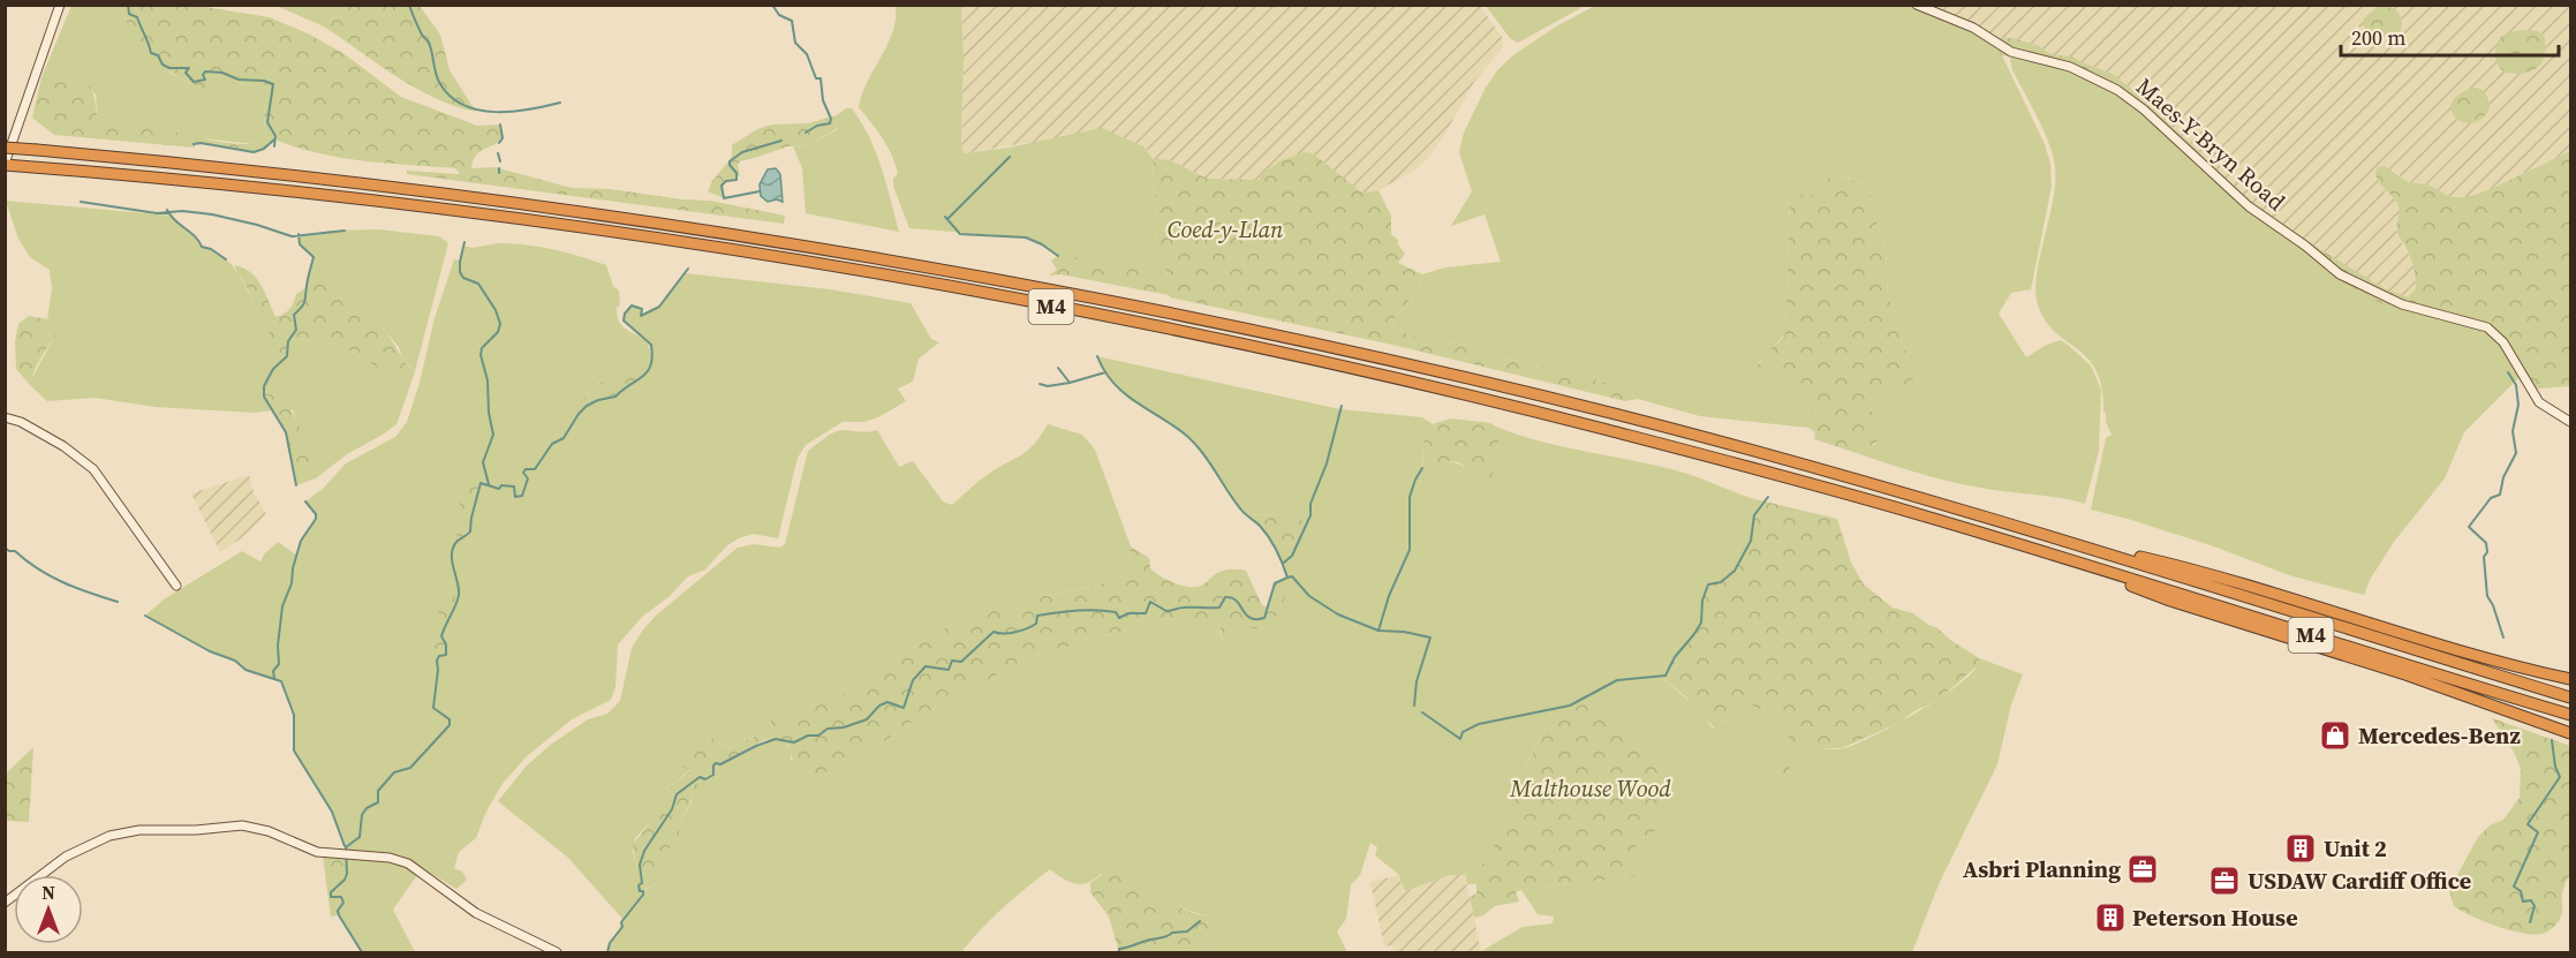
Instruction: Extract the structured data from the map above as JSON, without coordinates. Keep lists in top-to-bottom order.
{
  "streets": {
    "highway": ["M4"],
    "street": ["Maes-Y-Bryn Road"]
  },
  "parks": ["Coed-y-Llan", "Malthouse Wood"],
  "places": {
    "shop": ["Mercedes-Benz"],
    "building": ["Unit 2", "Peterson House"],
    "office": ["Asbri Planning", "USDAW Cardiff Office"]
  },
  "scale_bar": "200 m",
  "north": "top"
}
